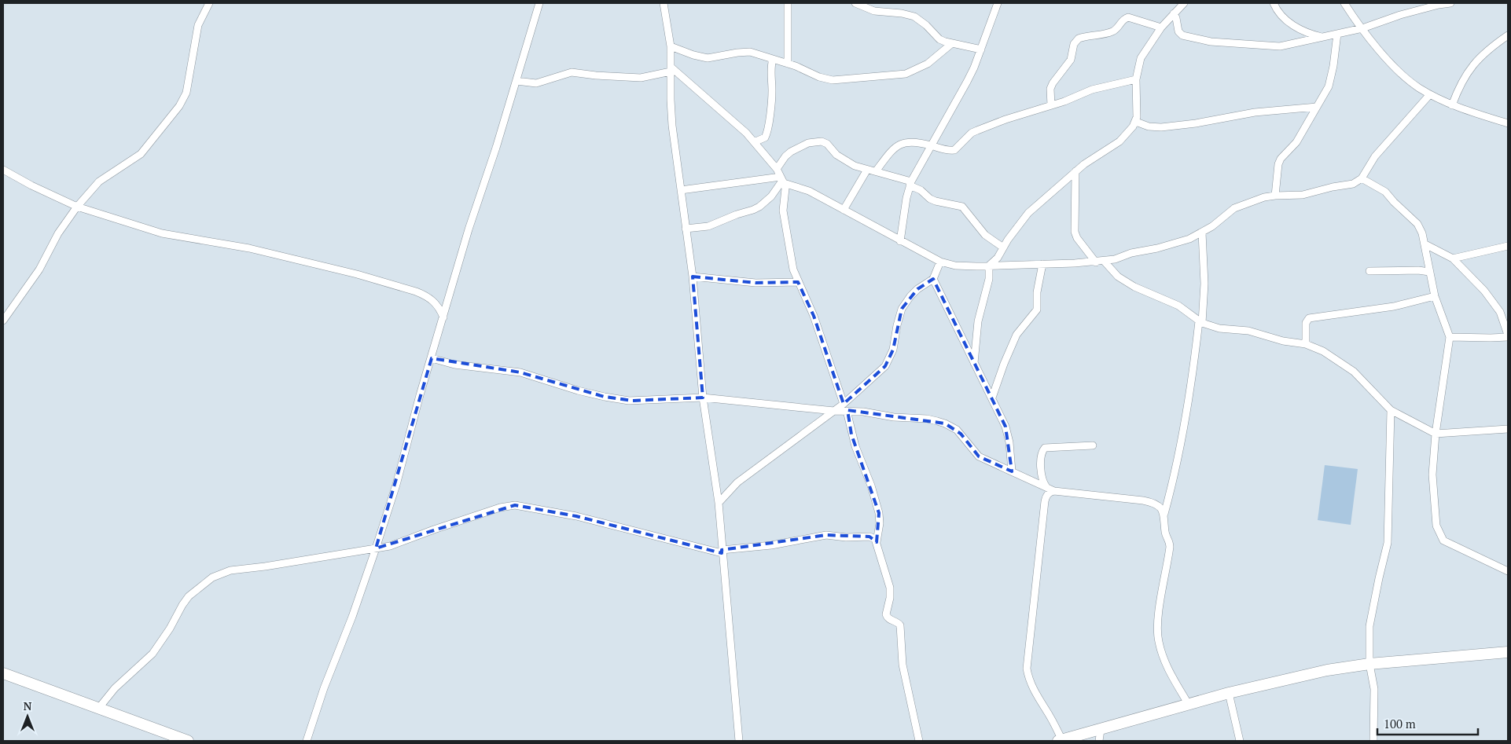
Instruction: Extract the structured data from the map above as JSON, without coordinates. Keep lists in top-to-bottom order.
{
  "scale_bar": "100 m",
  "north": "top"
}
